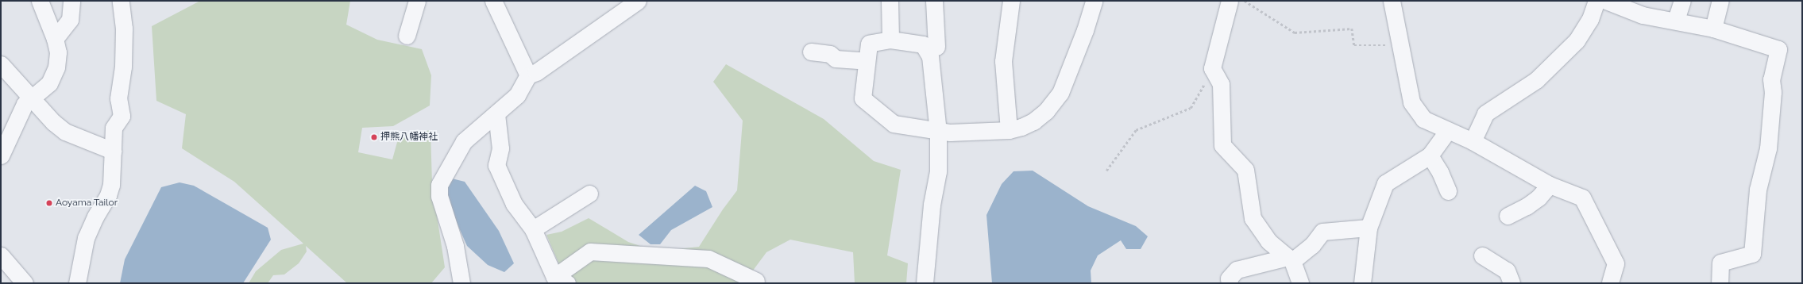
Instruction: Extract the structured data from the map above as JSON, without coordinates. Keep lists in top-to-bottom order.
{
  "places": ["押熊八幡神社", "Aoyama Tailor"]
}
